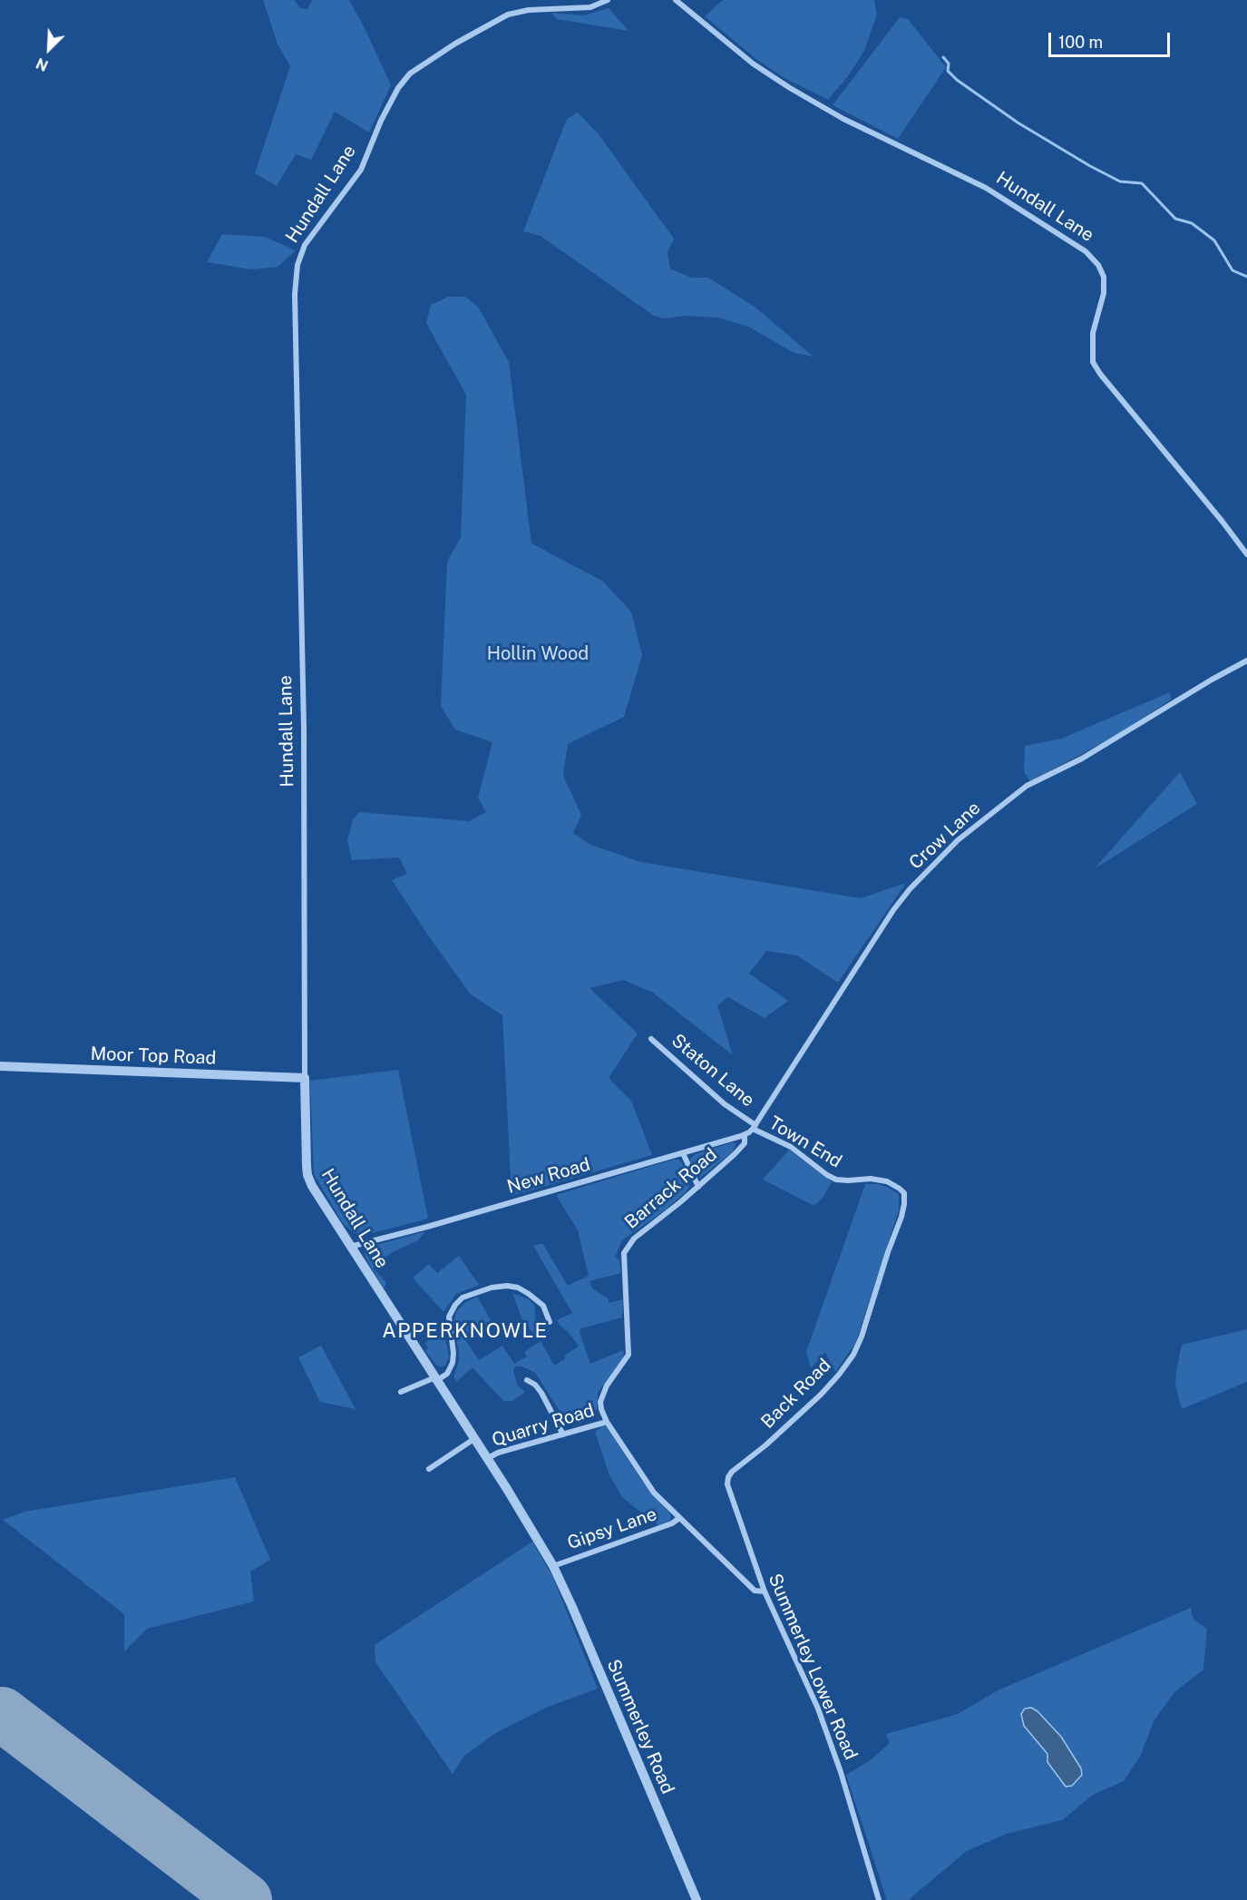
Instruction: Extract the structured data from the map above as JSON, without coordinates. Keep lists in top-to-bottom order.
{
  "streets": {
    "street": [
      "Hundall Lane",
      "Crow Lane",
      "Moor Top Road",
      "Staton Lane",
      "Town End",
      "New Road",
      "Barrack Road",
      "Back Road",
      "Quarry Road",
      "Gipsy Lane",
      "Summerley Lower Road",
      "Summerley Road"
    ]
  },
  "crossings": [
    ["Hundall Lane", "Moor Top Road"],
    ["Hundall Lane", "New Road"],
    ["Hundall Lane", "Quarry Road"],
    ["Hundall Lane", "Gipsy Lane"],
    ["Hundall Lane", "Summerley Road"],
    ["Crow Lane", "Staton Lane"],
    ["Crow Lane", "Town End"],
    ["Crow Lane", "New Road"],
    ["Staton Lane", "Town End"],
    ["Staton Lane", "New Road"],
    ["Town End", "New Road"],
    ["Town End", "Back Road"],
    ["New Road", "Barrack Road"],
    ["Barrack Road", "Quarry Road"],
    ["Back Road", "Summerley Lower Road"],
    ["Gipsy Lane", "Summerley Road"]
  ],
  "districts": ["APPERKNOWLE"],
  "parks": ["Hollin Wood"],
  "scale_bar": "100 m",
  "north": "bottom left"
}
